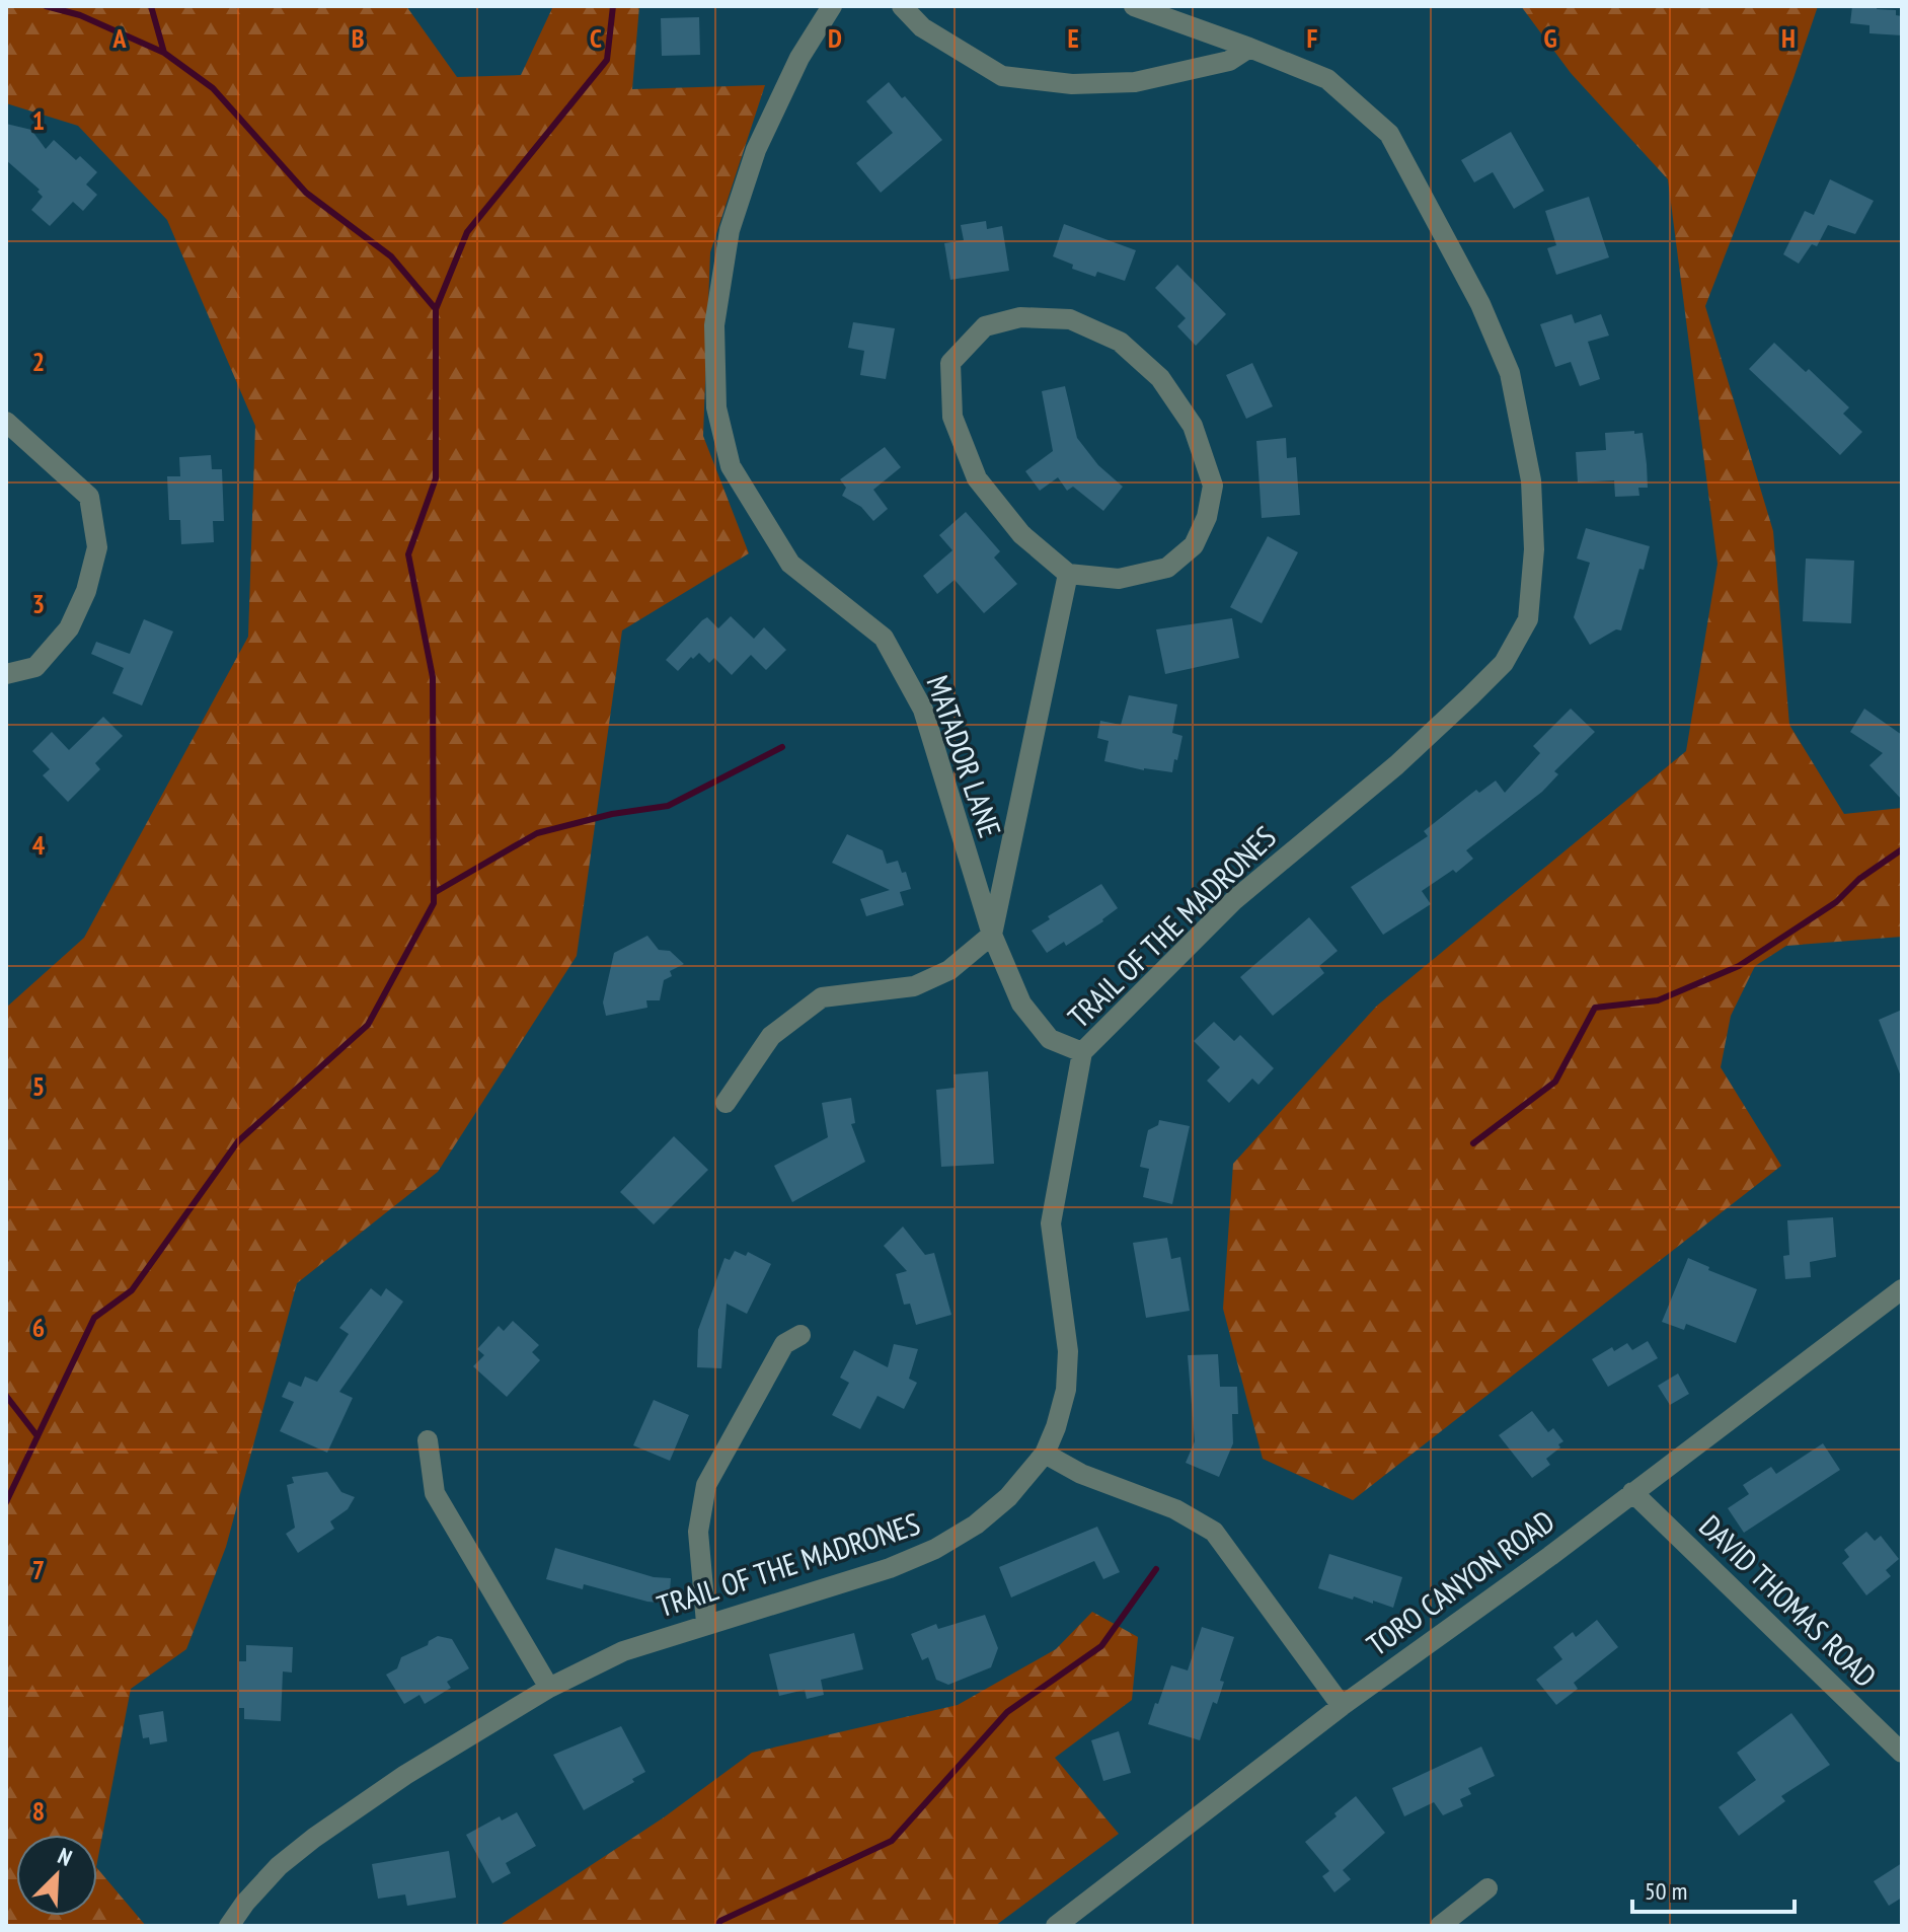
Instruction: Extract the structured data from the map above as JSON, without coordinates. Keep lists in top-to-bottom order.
{
  "streets": {
    "street": [
      "MATADOR LANE",
      "TRAIL OF THE MADRONES",
      "TORO CANYON ROAD",
      "DAVID THOMAS ROAD"
    ]
  },
  "crossings": [
    ["MATADOR LANE", "TRAIL OF THE MADRONES"],
    ["TORO CANYON ROAD", "DAVID THOMAS ROAD"]
  ],
  "scale_bar": "50 m",
  "north": "top right",
  "grid": {
    "columns": [
      "A",
      "B",
      "C",
      "D",
      "E",
      "F",
      "G",
      "H"
    ],
    "rows": [
      "1",
      "2",
      "3",
      "4",
      "5",
      "6",
      "7",
      "8"
    ]
  }
}
